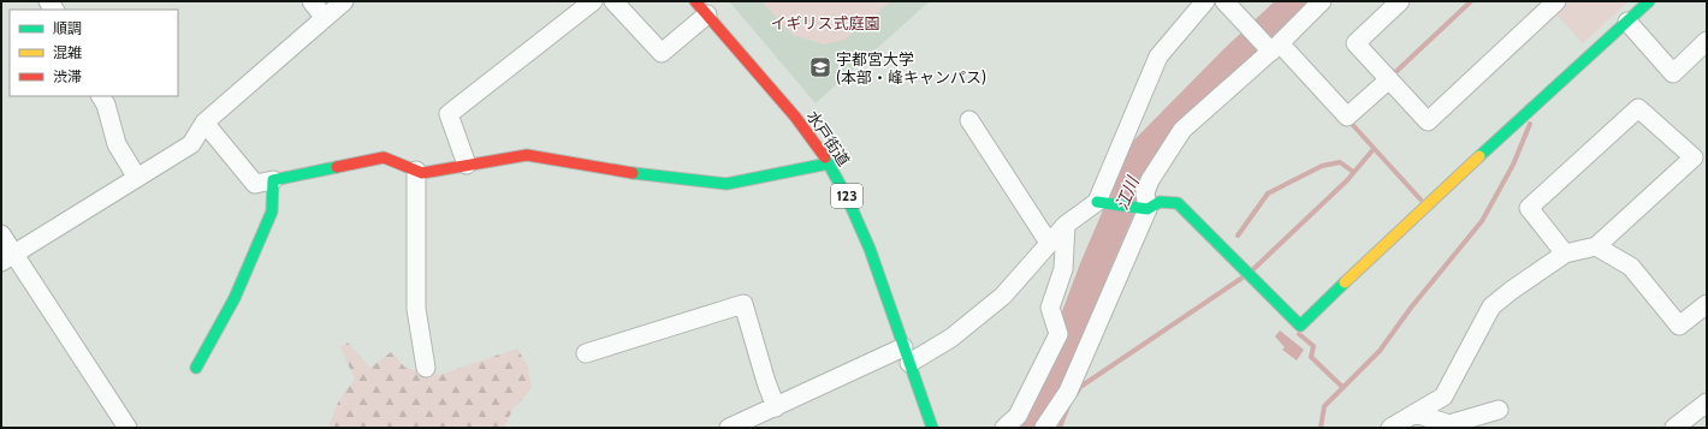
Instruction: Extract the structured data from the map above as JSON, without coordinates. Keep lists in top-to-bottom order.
{
  "streets": {
    "main road": ["水戸街道", "123"]
  },
  "water": ["江川"],
  "parks": ["イギリス式庭園"],
  "places": {
    "school or university": ["宇都宮大学 (本部・峰キャンパス)"]
  },
  "legend": ["順調", "混雑", "渋滞"]
}
